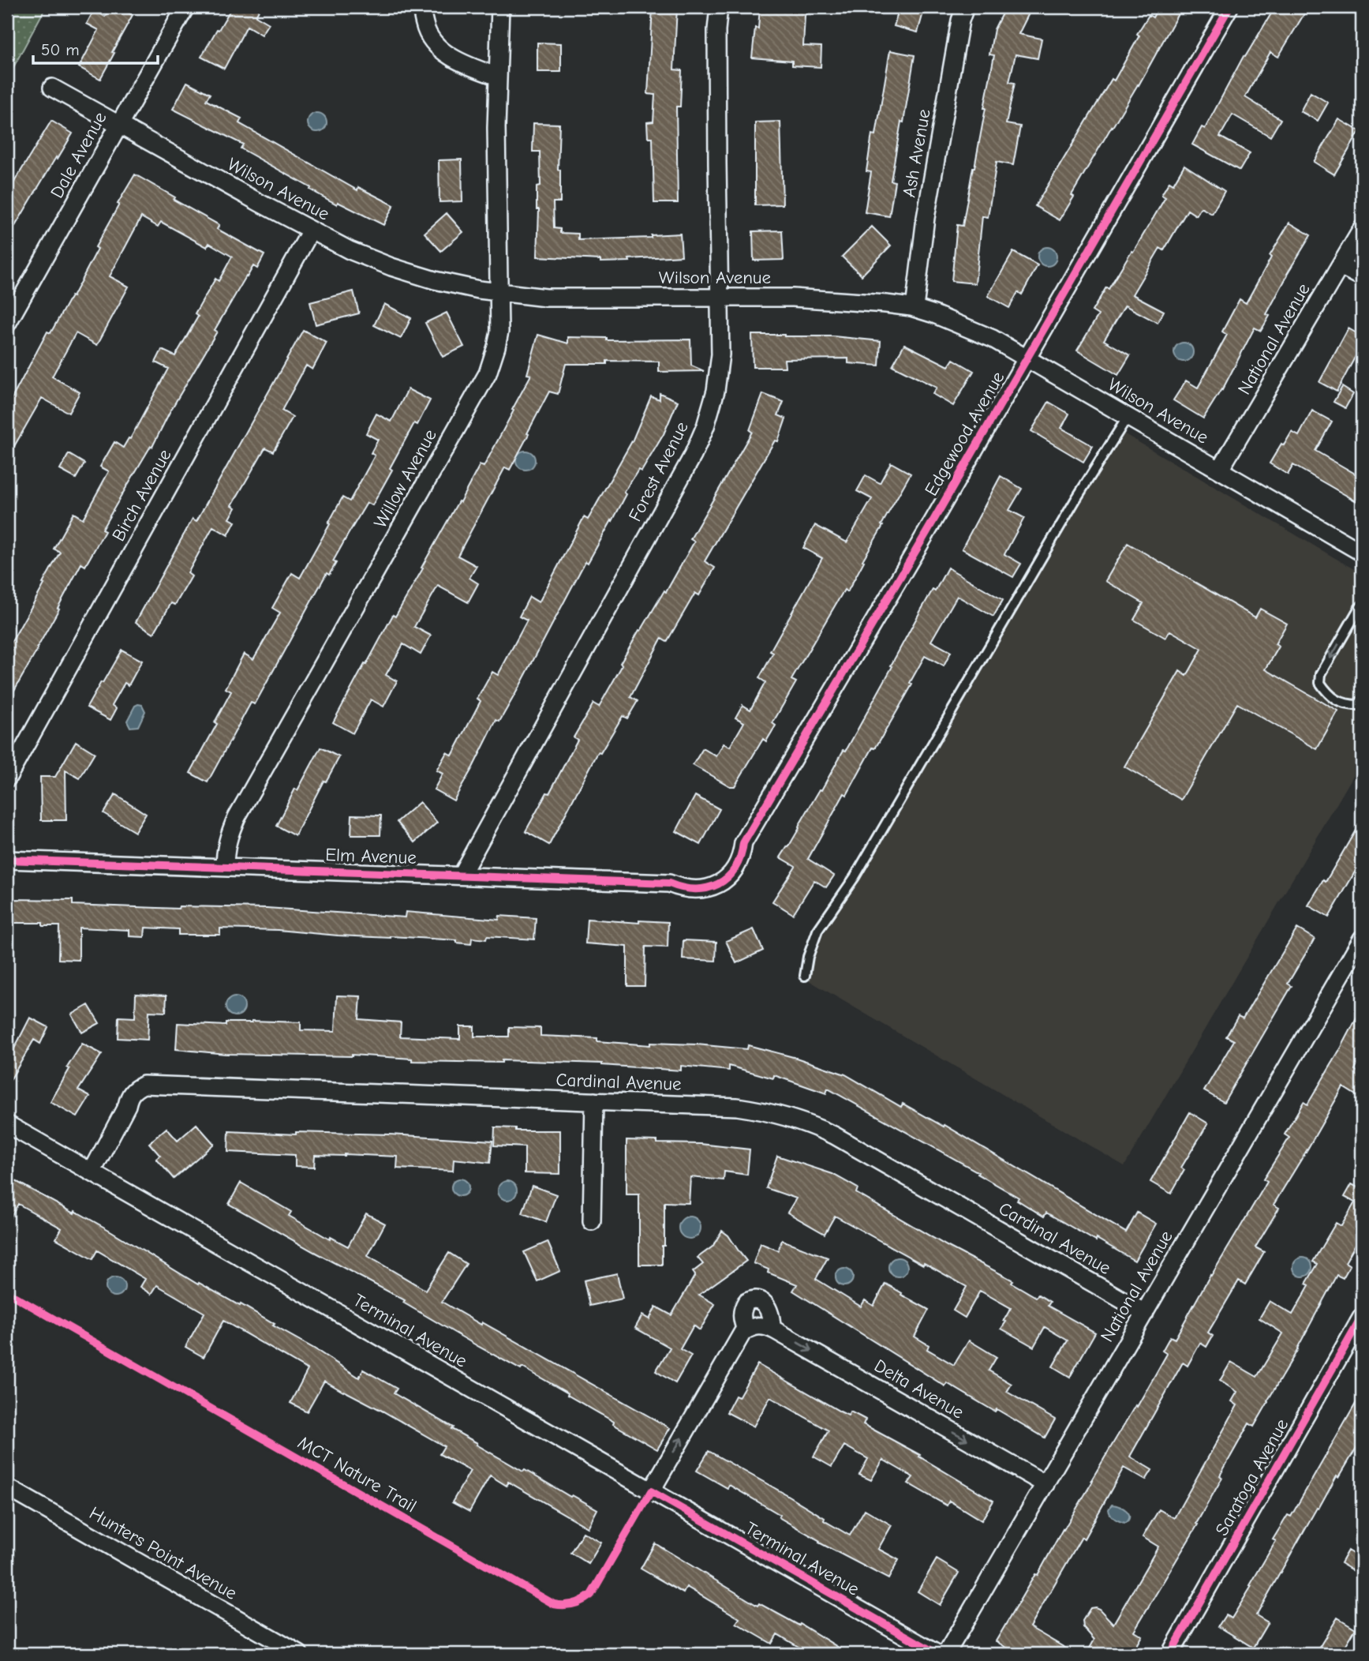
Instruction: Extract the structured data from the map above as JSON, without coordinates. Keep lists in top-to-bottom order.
{
  "streets": {
    "street": [
      "Ash Avenue",
      "Dale Avenue",
      "Wilson Avenue",
      "National Avenue",
      "Edgewood Avenue",
      "Forest Avenue",
      "Willow Avenue",
      "Birch Avenue",
      "Elm Avenue",
      "Cardinal Avenue",
      "Terminal Avenue",
      "Delta Avenue",
      "Saratoga Avenue",
      "Hunters Point Avenue"
    ],
    "cycle path": ["MCT Nature Trail"]
  },
  "crossings": [
    ["Ash Avenue", "Wilson Avenue"],
    ["Dale Avenue", "Wilson Avenue"],
    ["Wilson Avenue", "National Avenue"],
    ["Wilson Avenue", "Edgewood Avenue"],
    ["Wilson Avenue", "Forest Avenue"],
    ["Wilson Avenue", "Willow Avenue"],
    ["Wilson Avenue", "Birch Avenue"],
    ["National Avenue", "Cardinal Avenue"],
    ["National Avenue", "Delta Avenue"],
    ["Edgewood Avenue", "Elm Avenue"],
    ["Forest Avenue", "Elm Avenue"],
    ["Willow Avenue", "Elm Avenue"],
    ["Cardinal Avenue", "Terminal Avenue"]
  ],
  "one_way": ["Delta Avenue"],
  "scale_bar": "50 m"
}
